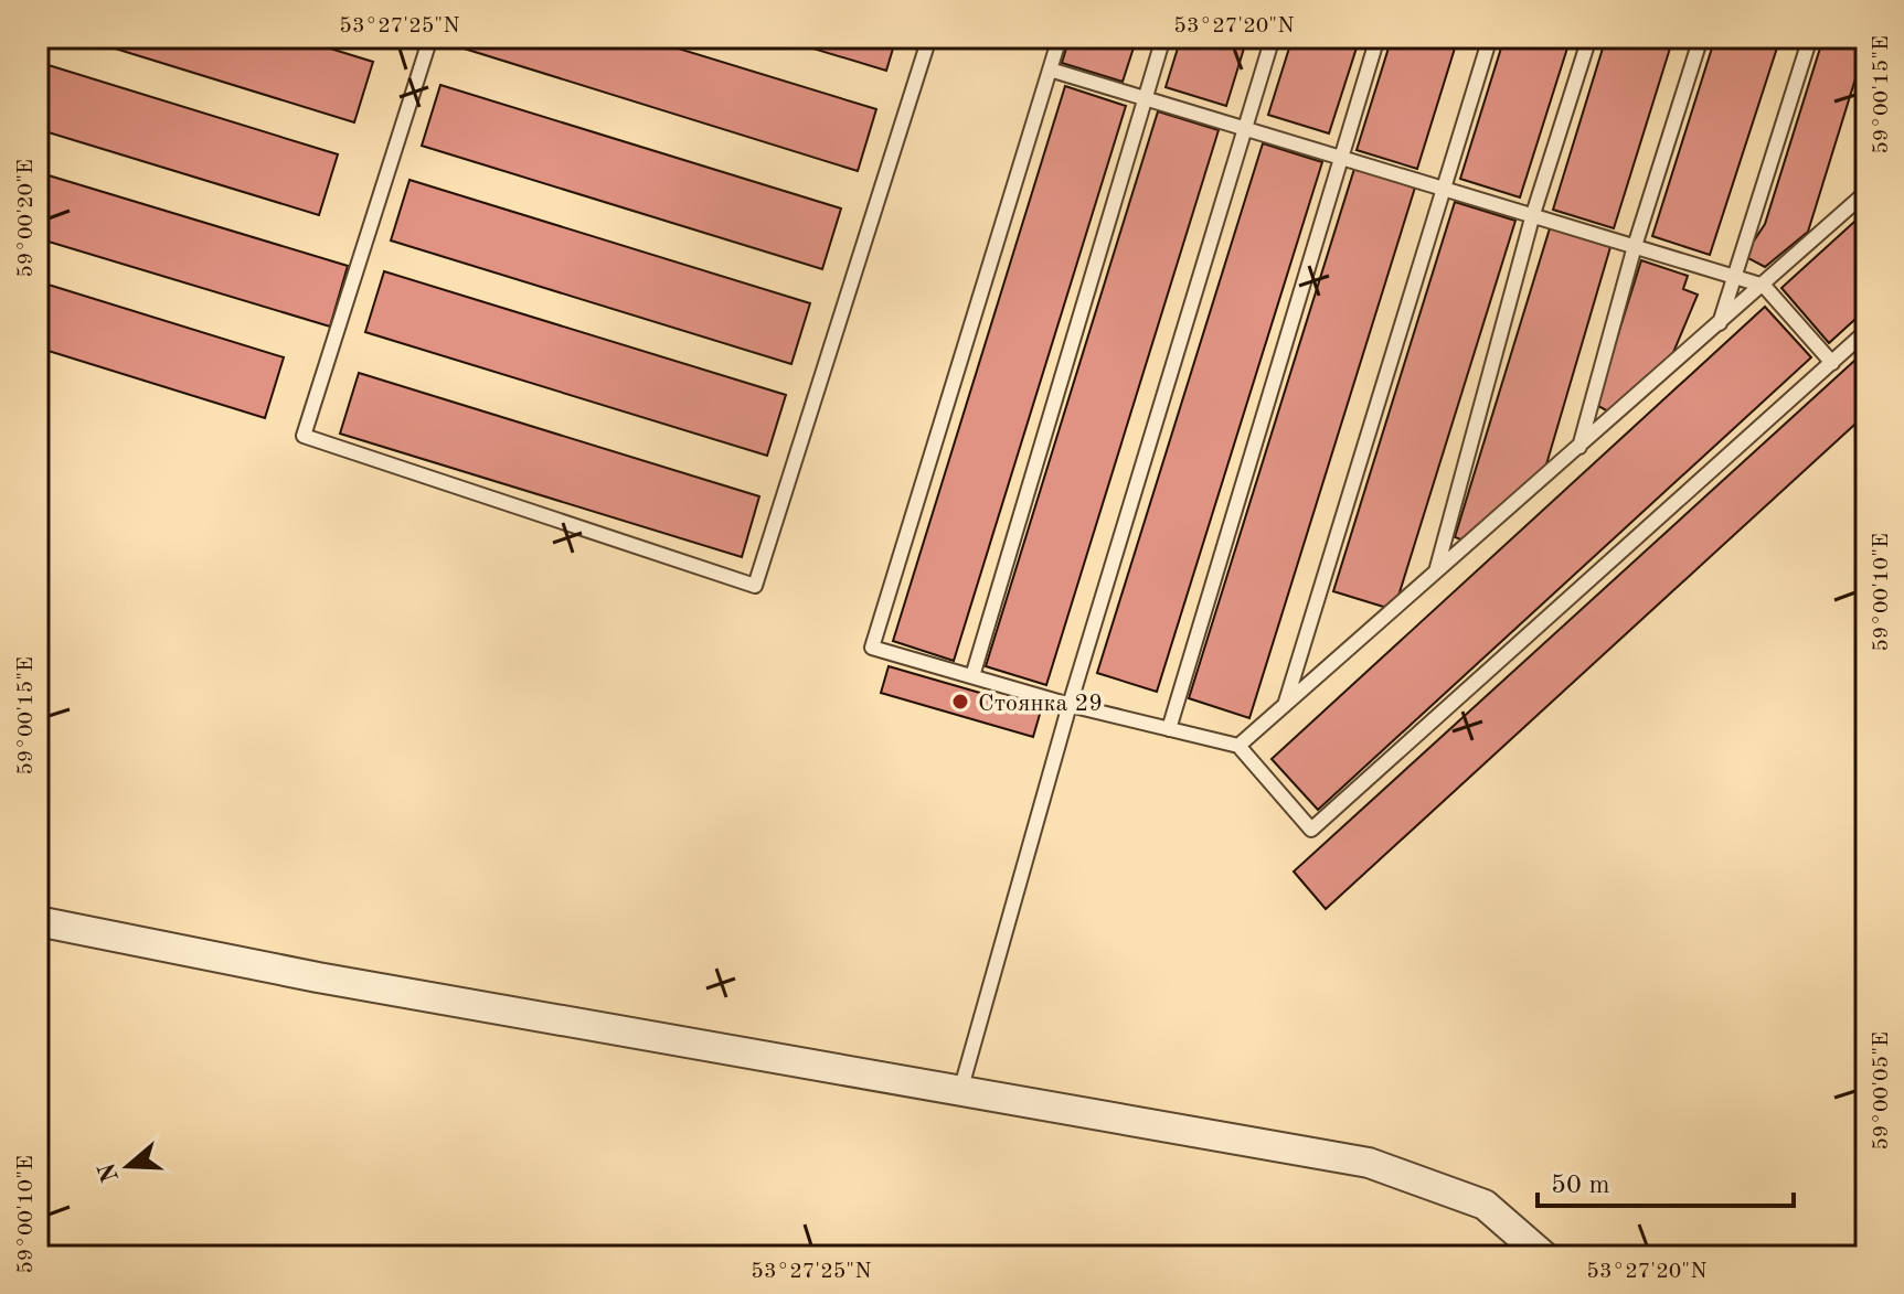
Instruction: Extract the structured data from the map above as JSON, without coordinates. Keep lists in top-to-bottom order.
{
  "places": ["Стоянка 29"],
  "scale_bar": "50 m",
  "north": "left",
  "coordinates": [
    "53°27'25\"N",
    "53°27'20\"N",
    "59°00'15\"E",
    "59°00'20\"E",
    "59°00'10\"E",
    "59°00'05\"E"
  ]
}
